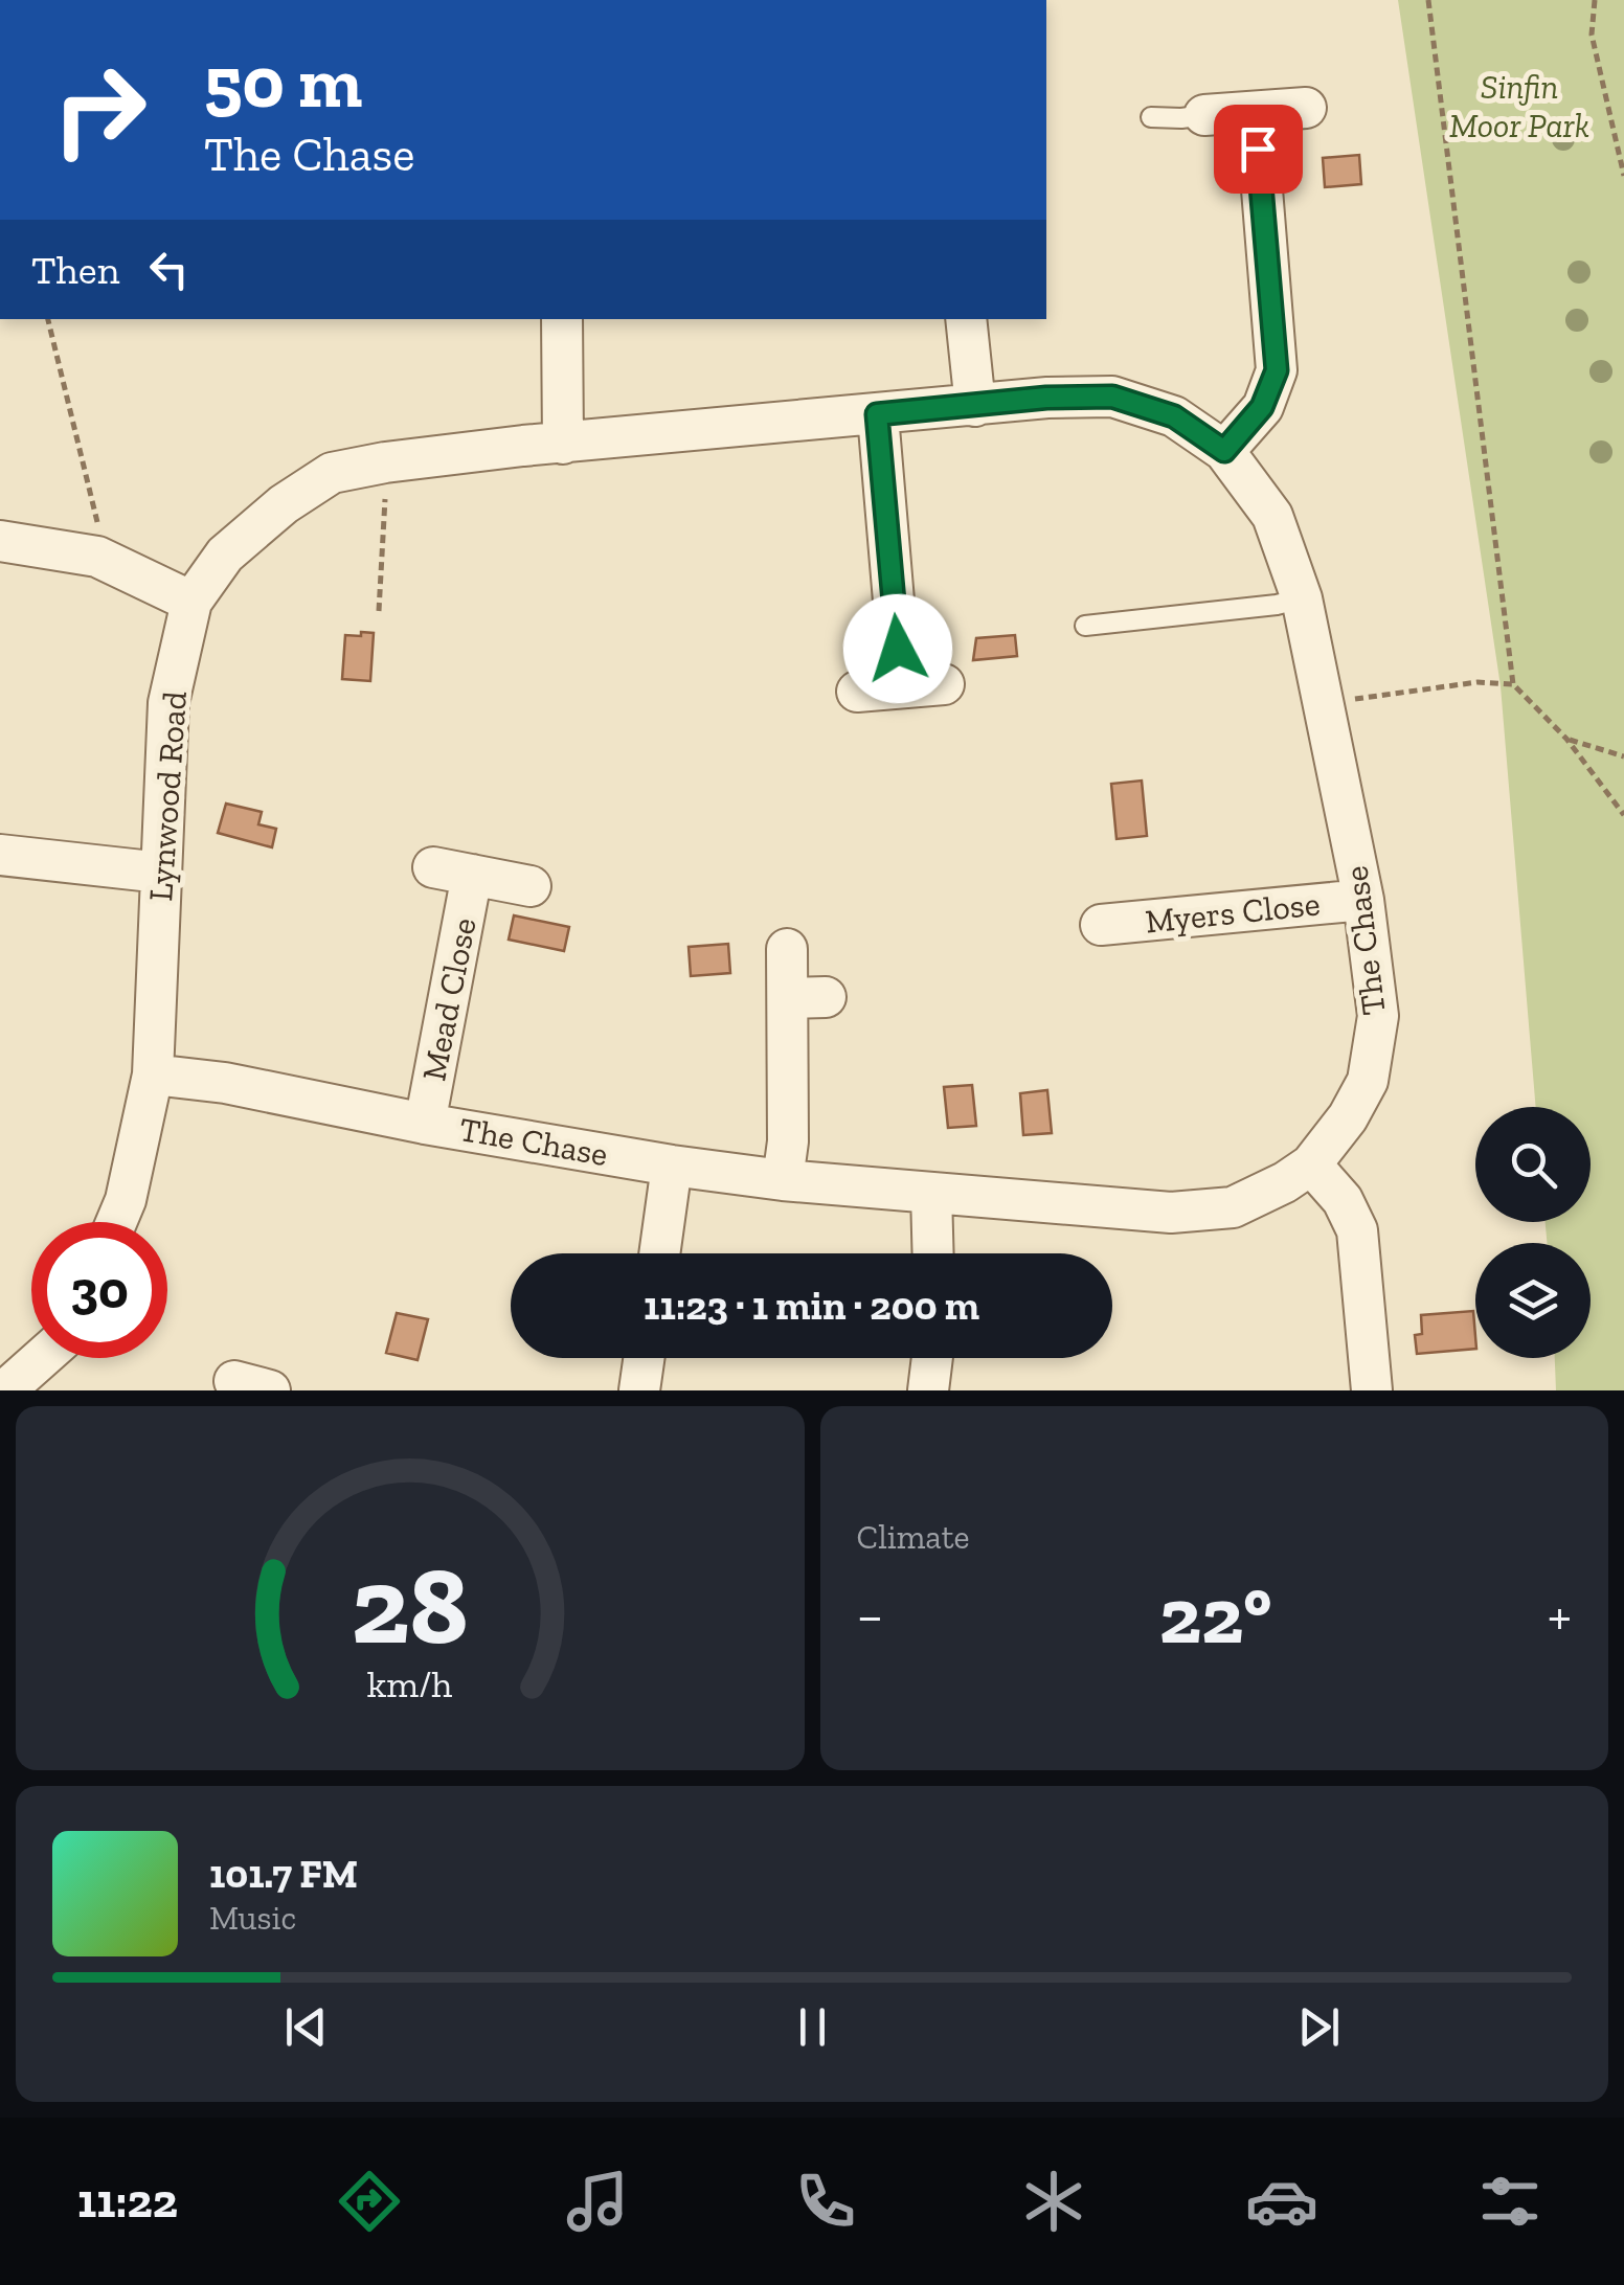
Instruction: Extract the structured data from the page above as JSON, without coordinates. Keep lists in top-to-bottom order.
{
  "streets": {
    "street": [
      "Lynwood Road",
      "Myers Close",
      "The Chase",
      "Mead Close"
    ]
  },
  "crossings": [
    ["Lynwood Road", "The Chase"],
    ["Myers Close", "The Chase"],
    ["The Chase", "Mead Close"]
  ],
  "parks": ["Sinfin Moor Park"],
  "page": {
    "turn": ["50 m", "The Chase"],
    "then": "Then",
    "limit": "30",
    "trip": "11:23 · 1 min · 200 m",
    "tile": "Climate",
    "heat": ["−", "22°", "+"],
    "song": ["101.7 FM", "Music"],
    "tabs": "11:22",
    "gauge": ["28", "km/h"]
  }
}
